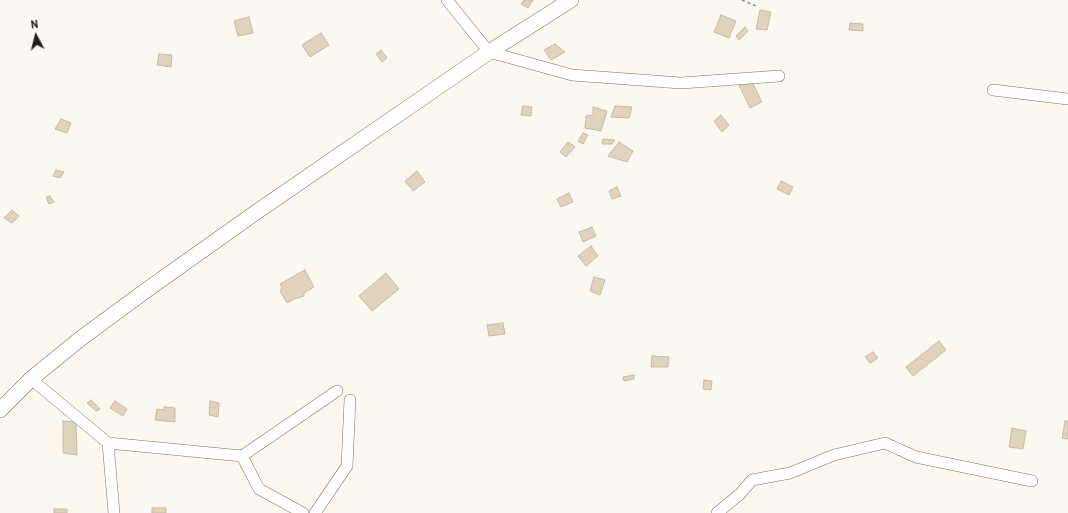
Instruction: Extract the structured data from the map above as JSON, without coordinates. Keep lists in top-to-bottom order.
{
  "north": "top"
}
